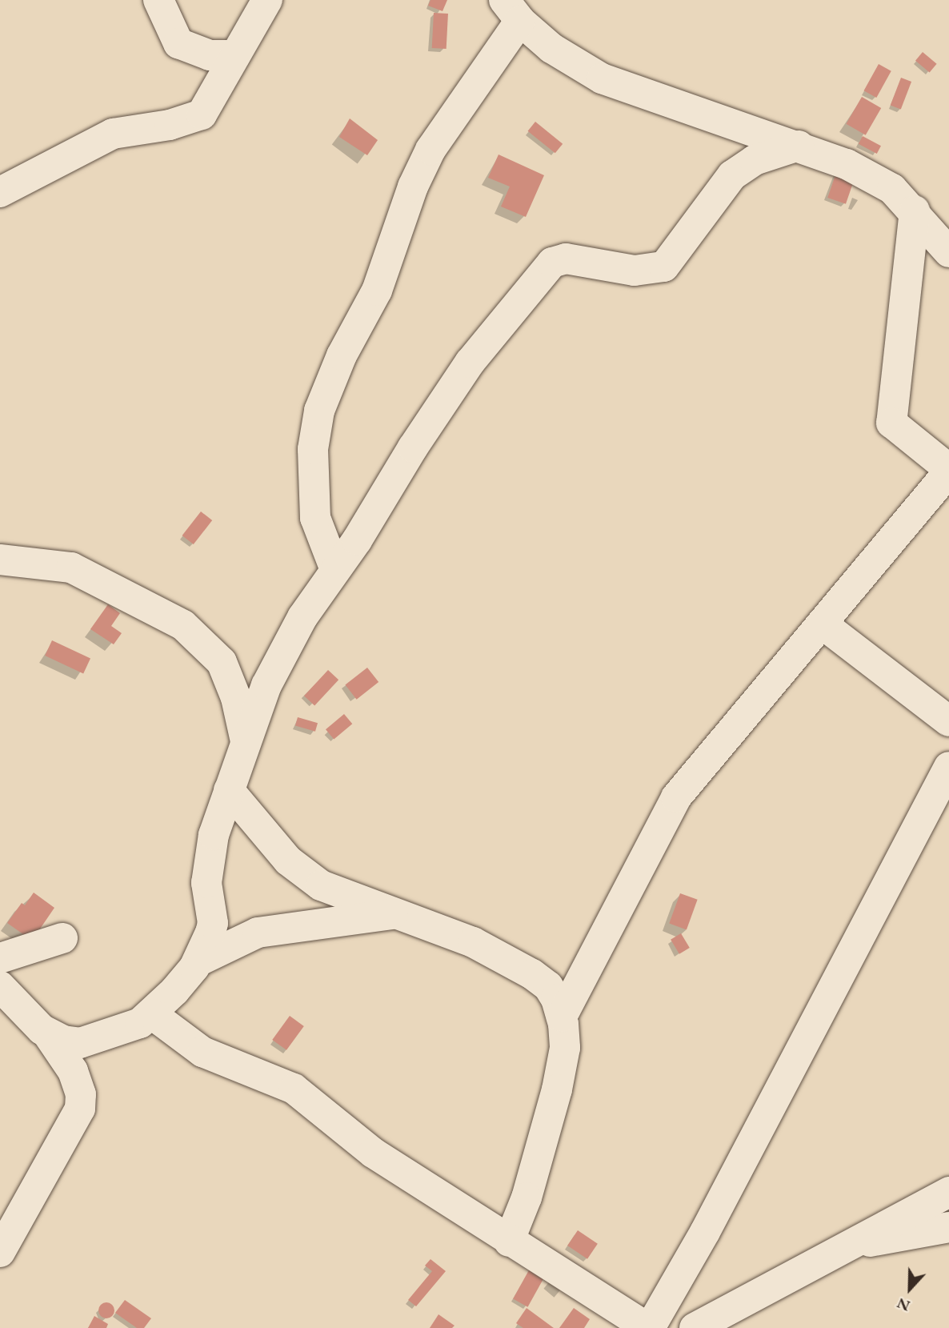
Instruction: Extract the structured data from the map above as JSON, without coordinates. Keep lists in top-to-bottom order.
{
  "north": "bottom"
}
